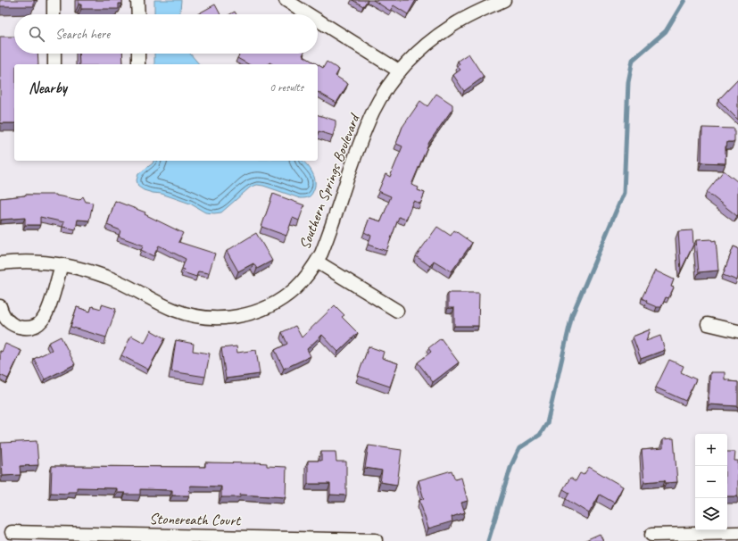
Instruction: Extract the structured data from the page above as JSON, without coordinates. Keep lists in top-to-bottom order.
{
  "streets": {
    "street": ["Southern Springs Boulevard", "Stonereath Court"]
  },
  "page": {
    "search": "Search here",
    "heading": ["Nearby", "0 results"],
    "map_buttons": ["+", "−"]
  }
}
